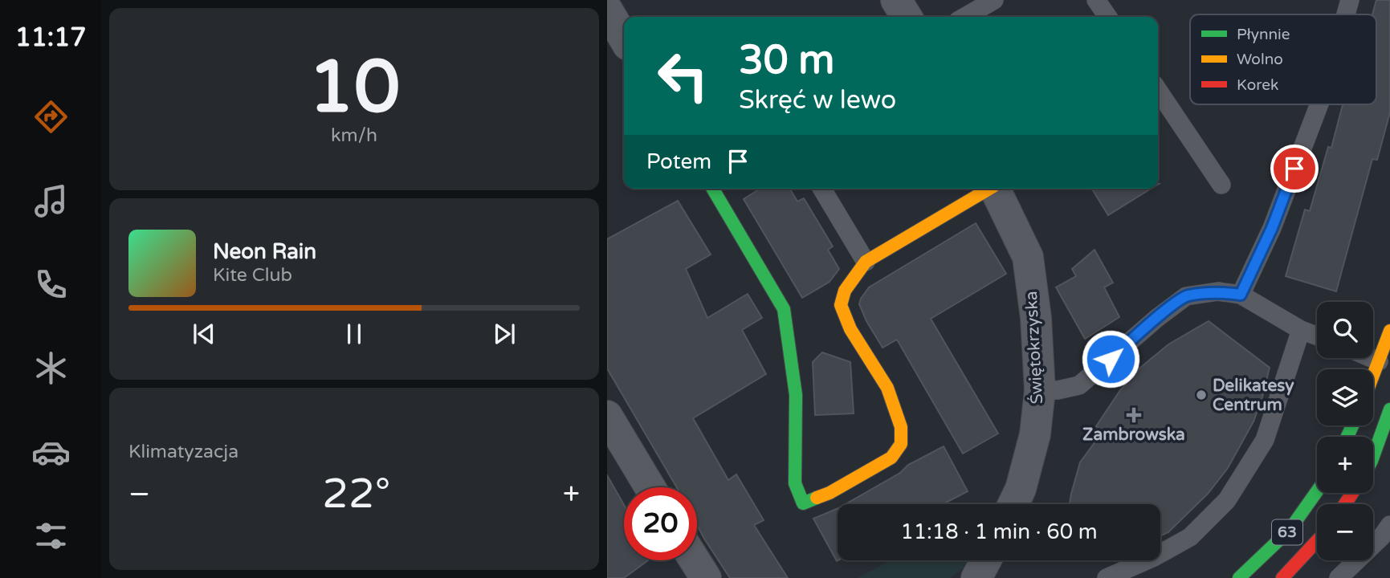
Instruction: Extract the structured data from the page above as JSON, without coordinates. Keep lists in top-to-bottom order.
{
  "streets": {
    "street": ["Świętokrzyska", "63"]
  },
  "places": {
    "other": ["Delikatesy Centrum"],
    "health": ["Zambrowska"]
  },
  "legend": ["Płynnie", "Wolno", "Korek"],
  "page": {
    "tabs": "11:17",
    "tile": [
      ["10", "km/h"],
      "Klimatyzacja"
    ],
    "turn": ["30 m", "Skręć w lewo"],
    "then": "Potem",
    "song": ["Neon Rain", "Kite Club"],
    "map_buttons": ["+", "−"],
    "heat": ["−", "22°", "+"],
    "limit": "20",
    "trip": "11:18 · 1 min · 60 m"
  }
}
